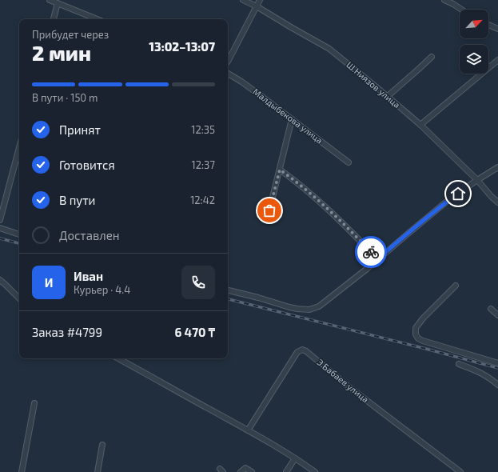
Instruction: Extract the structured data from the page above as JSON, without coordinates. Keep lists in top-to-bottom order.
{
  "streets": {
    "street": ["Ш.Ниязов улица", "Малдыбекова улица", "Э.Бабаев улица"]
  },
  "north": "top right",
  "page": {
    "heading": ["2 мин", "Прибудет через", "13:02–13:07"],
    "panel": [
      "Иван",
      "Курьер · 4.4",
      "Заказ #4799",
      "6 470 ₸"
    ],
    "bar": "В пути · 150 m",
    "list": [
      ["Принят", "12:35"],
      ["Готовится", "12:37"],
      ["В пути", "12:42"],
      "Доставлен"
    ],
    "round": "И"
  }
}
